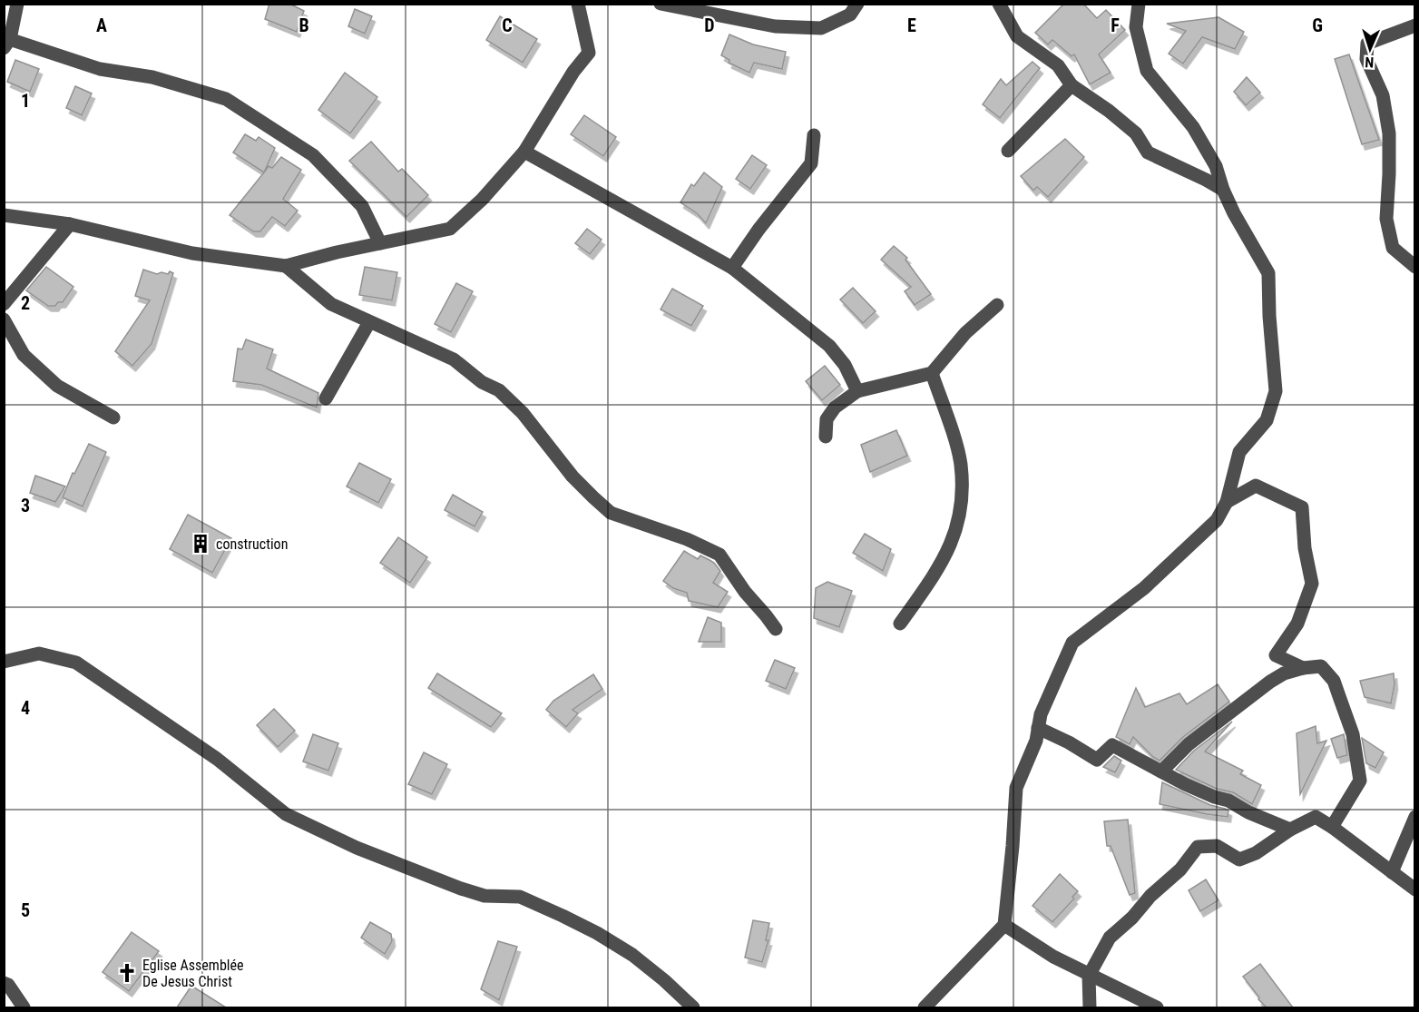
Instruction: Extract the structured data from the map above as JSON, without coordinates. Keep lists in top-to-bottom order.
{
  "places": {
    "building": ["construction"],
    "church": ["Eglise Assemblée De Jesus Christ"]
  },
  "north": "bottom",
  "grid": {
    "columns": [
      "A",
      "B",
      "C",
      "D",
      "E",
      "F",
      "G"
    ],
    "rows": [
      "1",
      "2",
      "3",
      "4",
      "5"
    ]
  }
}
